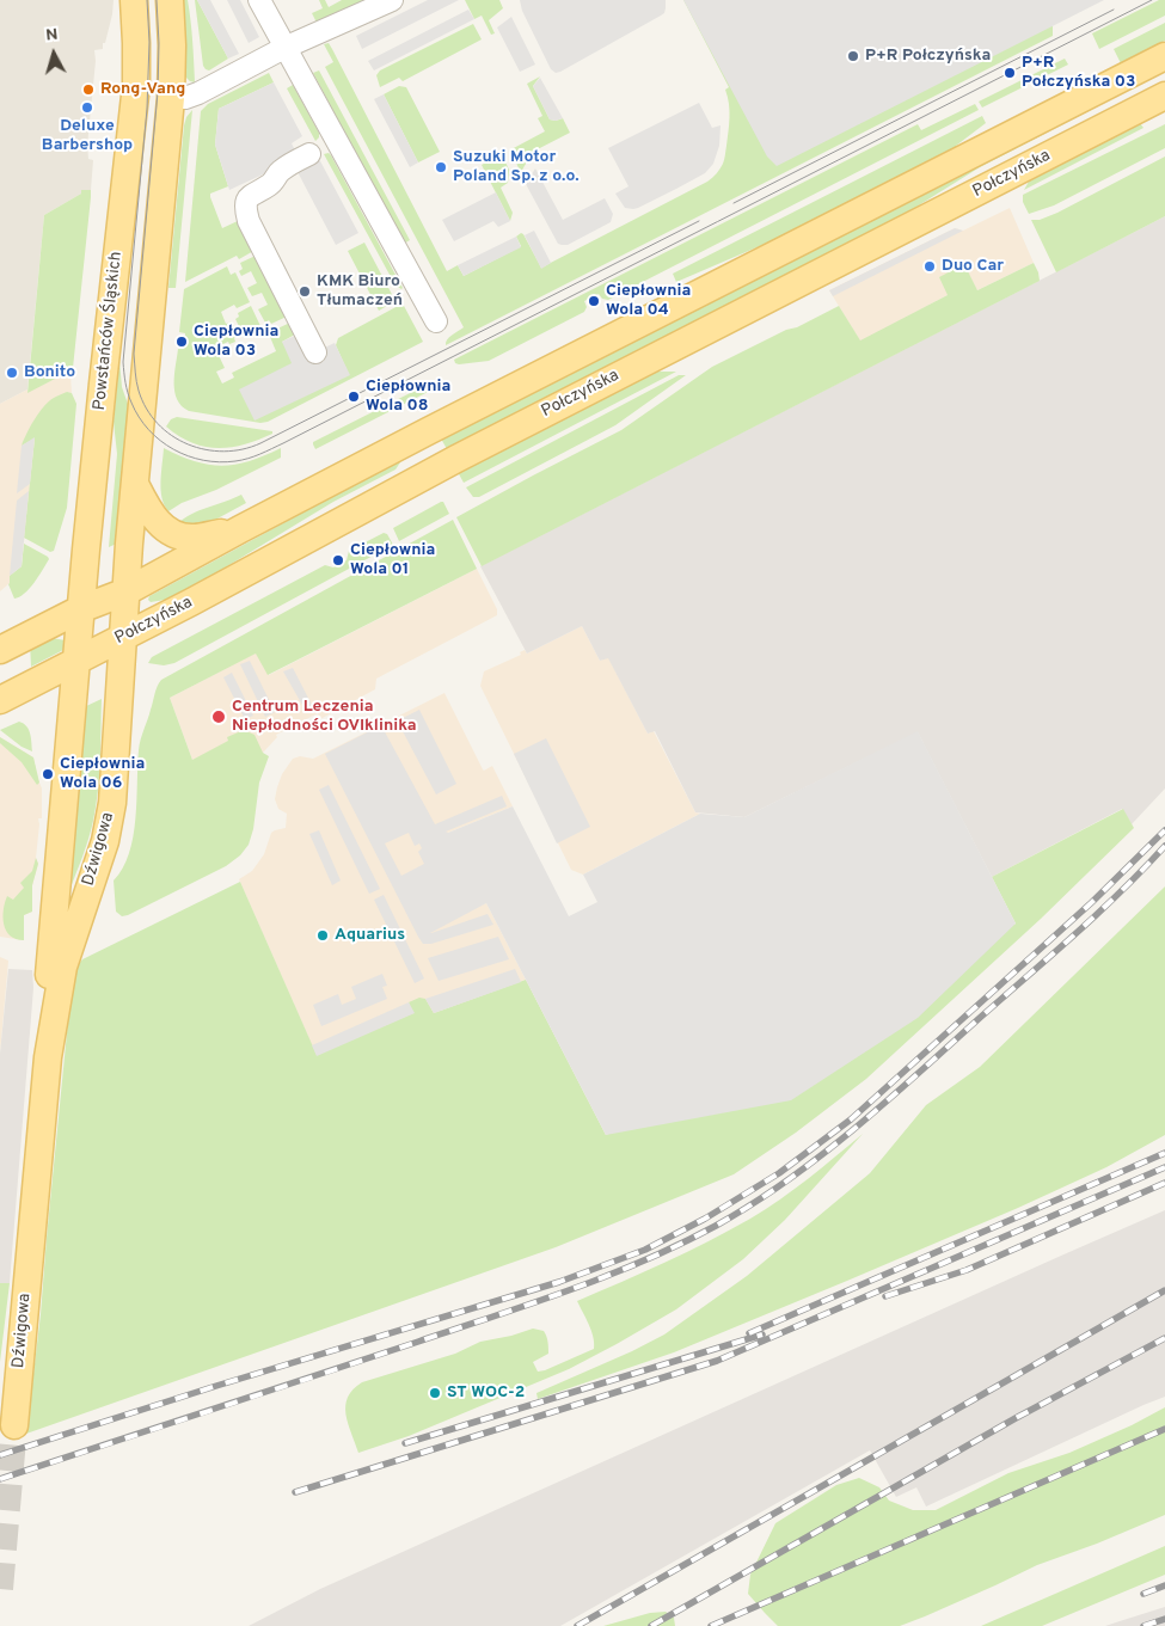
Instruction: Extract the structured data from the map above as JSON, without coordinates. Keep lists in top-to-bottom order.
{
  "streets": {
    "main road": ["Połczyńska", "Powstańców Śląskich", "Dźwigowa"]
  },
  "crossings": [
    ["Połczyńska", "Powstańców Śląskich"],
    ["Połczyńska", "Dźwigowa"],
    ["Powstańców Śląskich", "Dźwigowa"]
  ],
  "places": [
    "P+R Połczyńska",
    "P+R Połczyńska 03",
    "Rong-Vang",
    "Deluxe Barbershop",
    "Suzuki Motor Poland Sp. z o.o.",
    "Duo Car",
    "KMK Biuro Tłumaczeń",
    "Ciepłownia Wola 04",
    "Ciepłownia Wola 03",
    "Bonito",
    "Ciepłownia Wola 08",
    "Ciepłownia Wola 01",
    "Centrum Leczenia Niepłodności OVIklinika",
    "Ciepłownia Wola 06",
    "Aquarius",
    "ST WOC-2"
  ],
  "north": "top"
}
